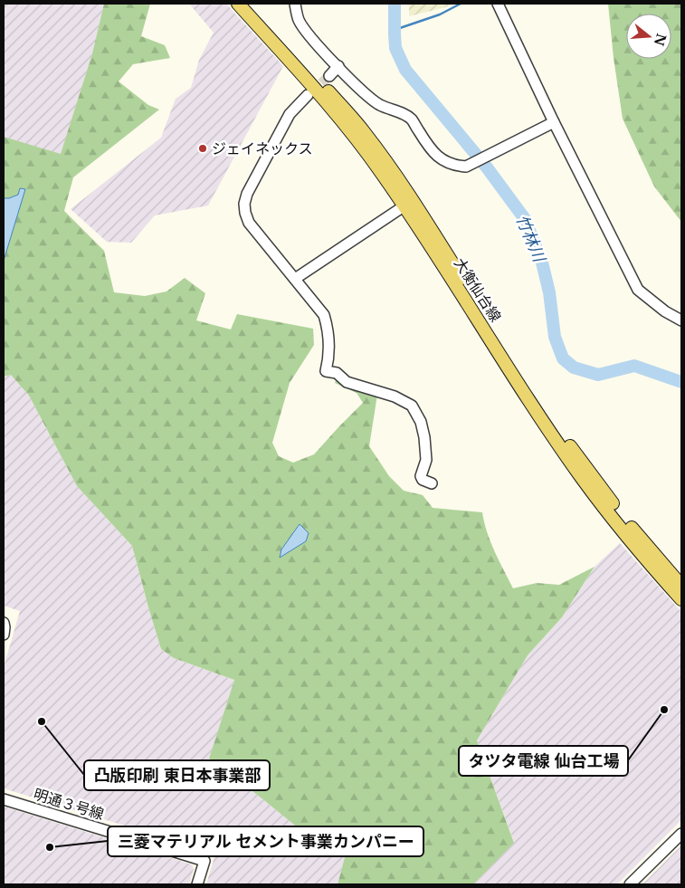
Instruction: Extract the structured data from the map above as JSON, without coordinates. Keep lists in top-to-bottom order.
{
  "streets": {
    "main road": ["大衡仙台線"],
    "street": ["明通３号線"]
  },
  "water": ["竹林川"],
  "places": [
    "ジェイネックス",
    "タツタ電線 仙台工場",
    "凸版印刷 東日本事業部",
    "三菱マテリアル セメント事業カンパニー"
  ],
  "north": "right"
}
